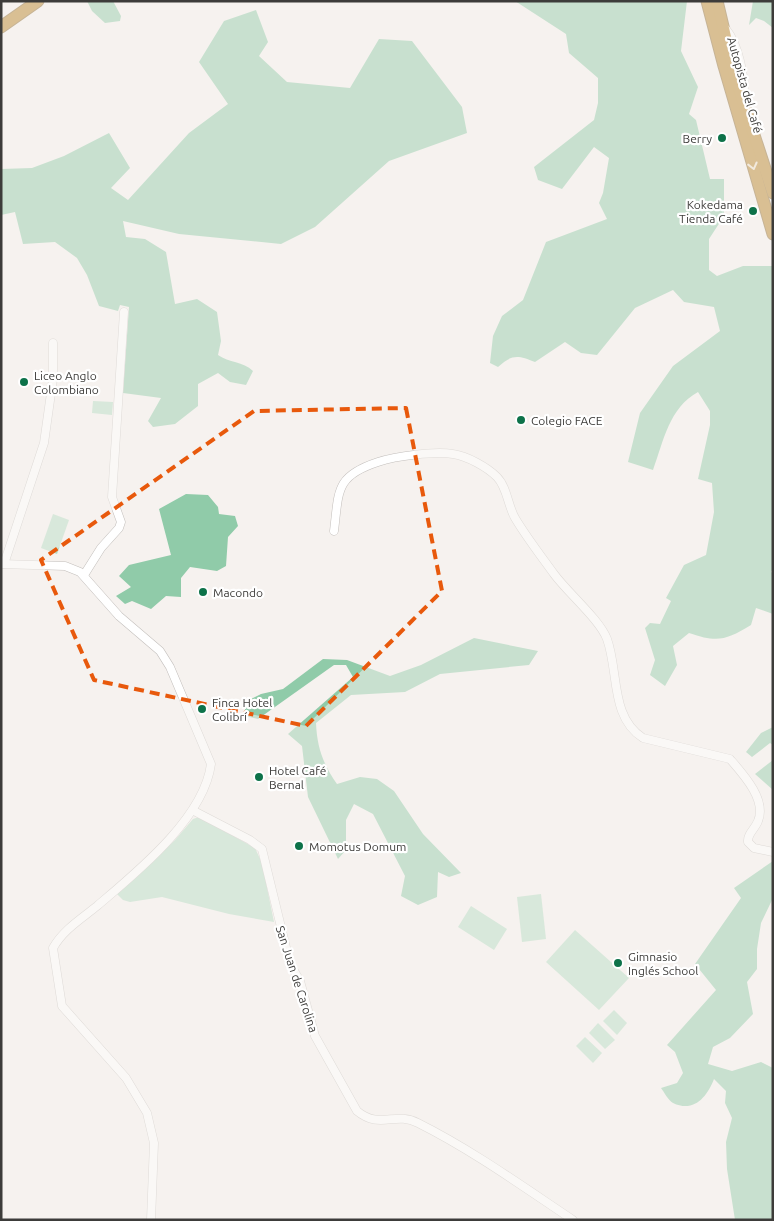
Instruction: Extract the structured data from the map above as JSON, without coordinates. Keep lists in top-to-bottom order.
{
  "streets": {
    "highway": ["Autopista del Café"],
    "street": ["San Juan de Carolina"]
  },
  "places": [
    "Berry",
    "Kokedama Tienda Café",
    "Liceo Anglo Colombiano",
    "Colegio FACE",
    "Macondo",
    "Finca Hotel Colibrí",
    "Hotel Café Bernal",
    "Momotus Domum",
    "Gimnasio Inglés School"
  ]
}
